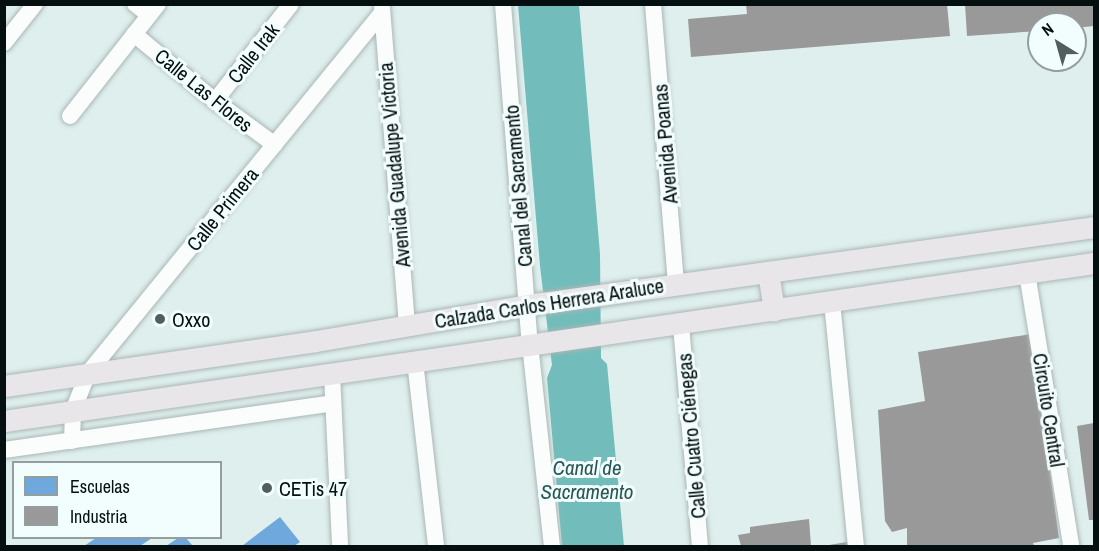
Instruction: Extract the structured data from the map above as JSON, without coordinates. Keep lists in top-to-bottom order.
{
  "streets": {
    "main road": ["Calzada Carlos Herrera Araluce"],
    "street": [
      "Calle Irak",
      "Calle Las Flores",
      "Avenida Poanas",
      "Avenida Guadalupe Victoria",
      "Canal del Sacramento",
      "Calle Primera",
      "Circuito Central",
      "Calle Cuatro Ciénegas"
    ]
  },
  "crossings": [
    ["Calle Irak", "Calle Las Flores"],
    ["Calle Las Flores", "Calle Primera"],
    ["Avenida Poanas", "Calzada Carlos Herrera Araluce"],
    ["Avenida Guadalupe Victoria", "Calle Primera"],
    ["Avenida Guadalupe Victoria", "Calzada Carlos Herrera Araluce"],
    ["Canal del Sacramento", "Calzada Carlos Herrera Araluce"],
    ["Calle Primera", "Calzada Carlos Herrera Araluce"],
    ["Calzada Carlos Herrera Araluce", "Circuito Central"],
    ["Calzada Carlos Herrera Araluce", "Calle Cuatro Ciénegas"]
  ],
  "water": ["Canal de Sacramento"],
  "places": ["Oxxo", "CETis 47"],
  "legend": ["Escuelas", "Industria"],
  "north": "top left"
}
